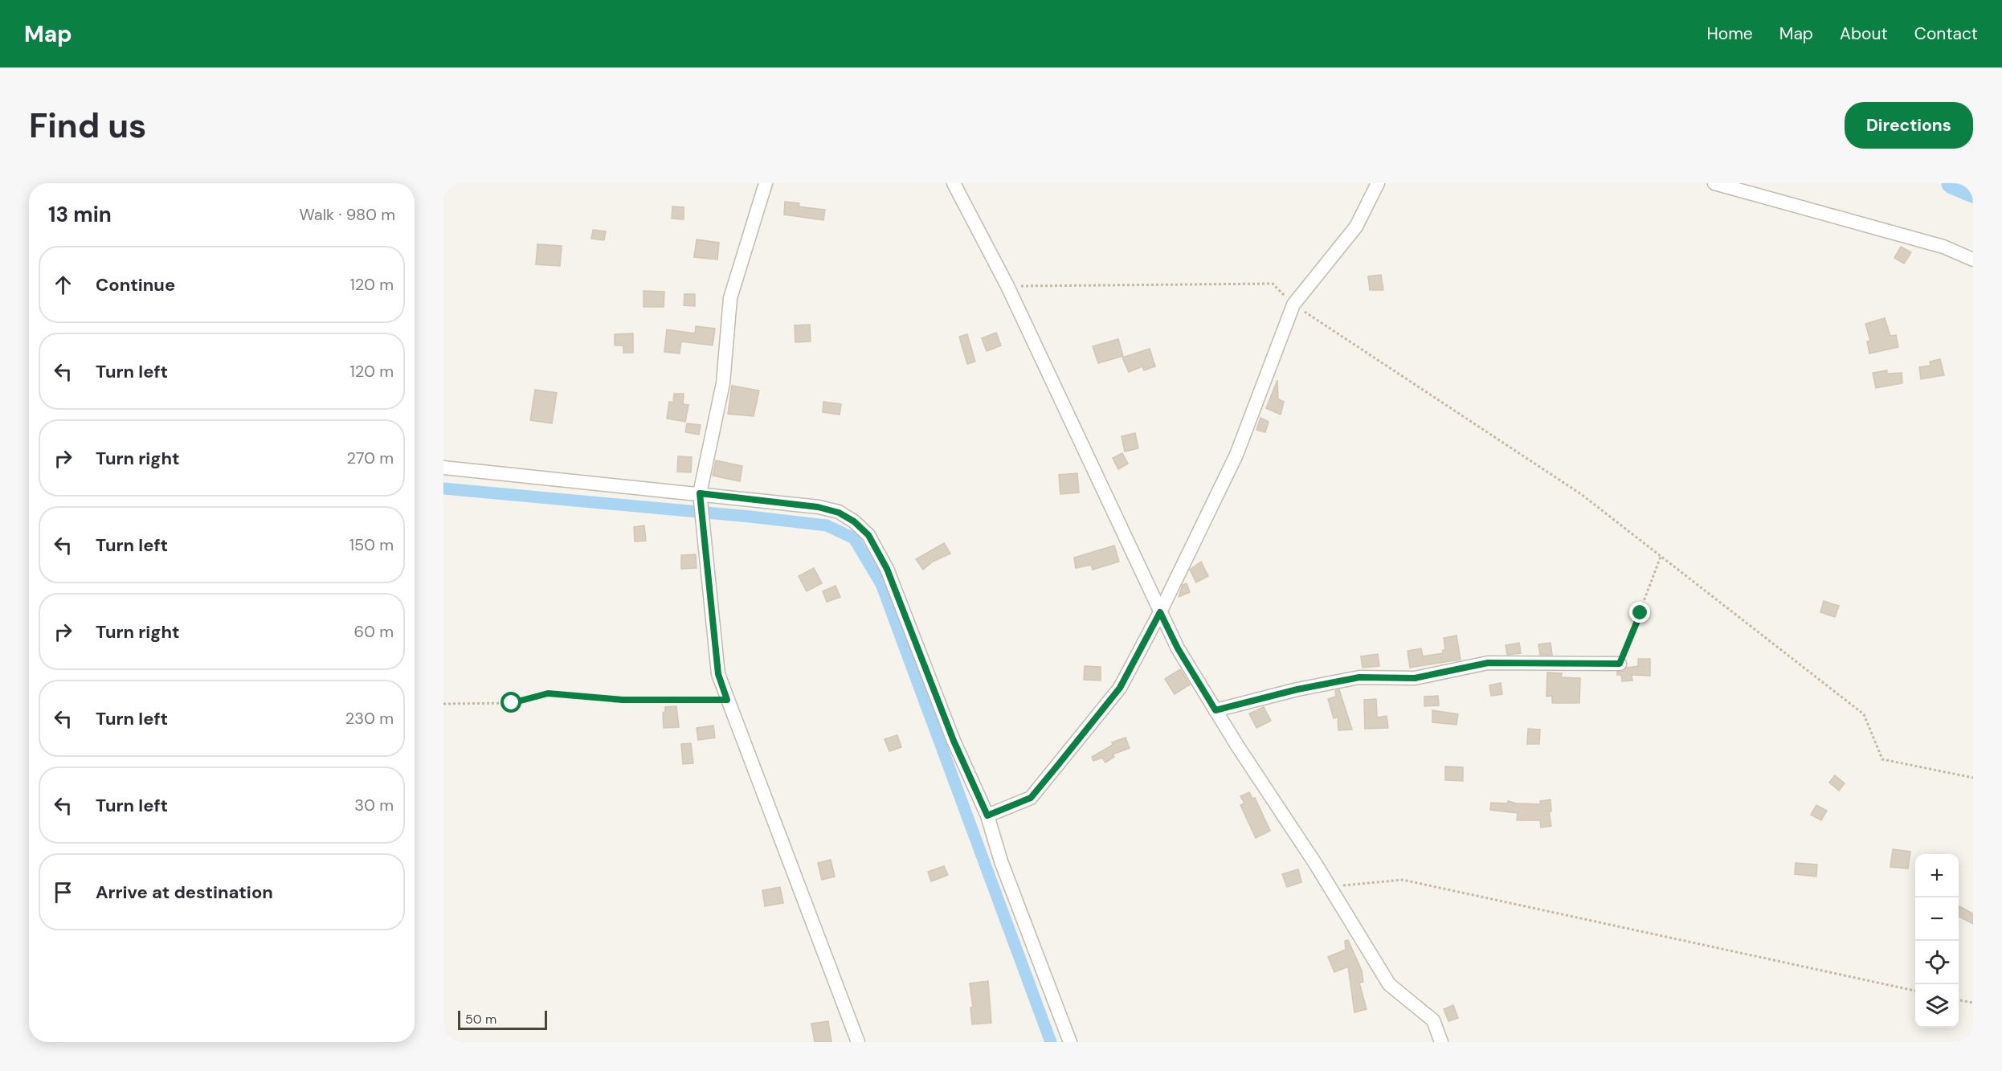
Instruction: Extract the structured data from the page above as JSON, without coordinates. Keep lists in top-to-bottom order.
{
  "scale_bar": "50 m",
  "page": {
    "header": "Map",
    "nav": [
      "Home",
      "Map",
      "About",
      "Contact"
    ],
    "buttons": "Directions",
    "title": "Find us",
    "heading": ["13 min", "Walk · 980 m"],
    "list": [
      ["Continue", "120 m"],
      ["Turn left", "120 m"],
      ["Turn right", "270 m"],
      ["Turn left", "150 m"],
      ["Turn right", "60 m"],
      ["Turn left", "230 m"],
      ["Turn left", "30 m"],
      "Arrive at destination"
    ],
    "map_buttons": ["+", "−"],
    "scale": "50 m"
  }
}
